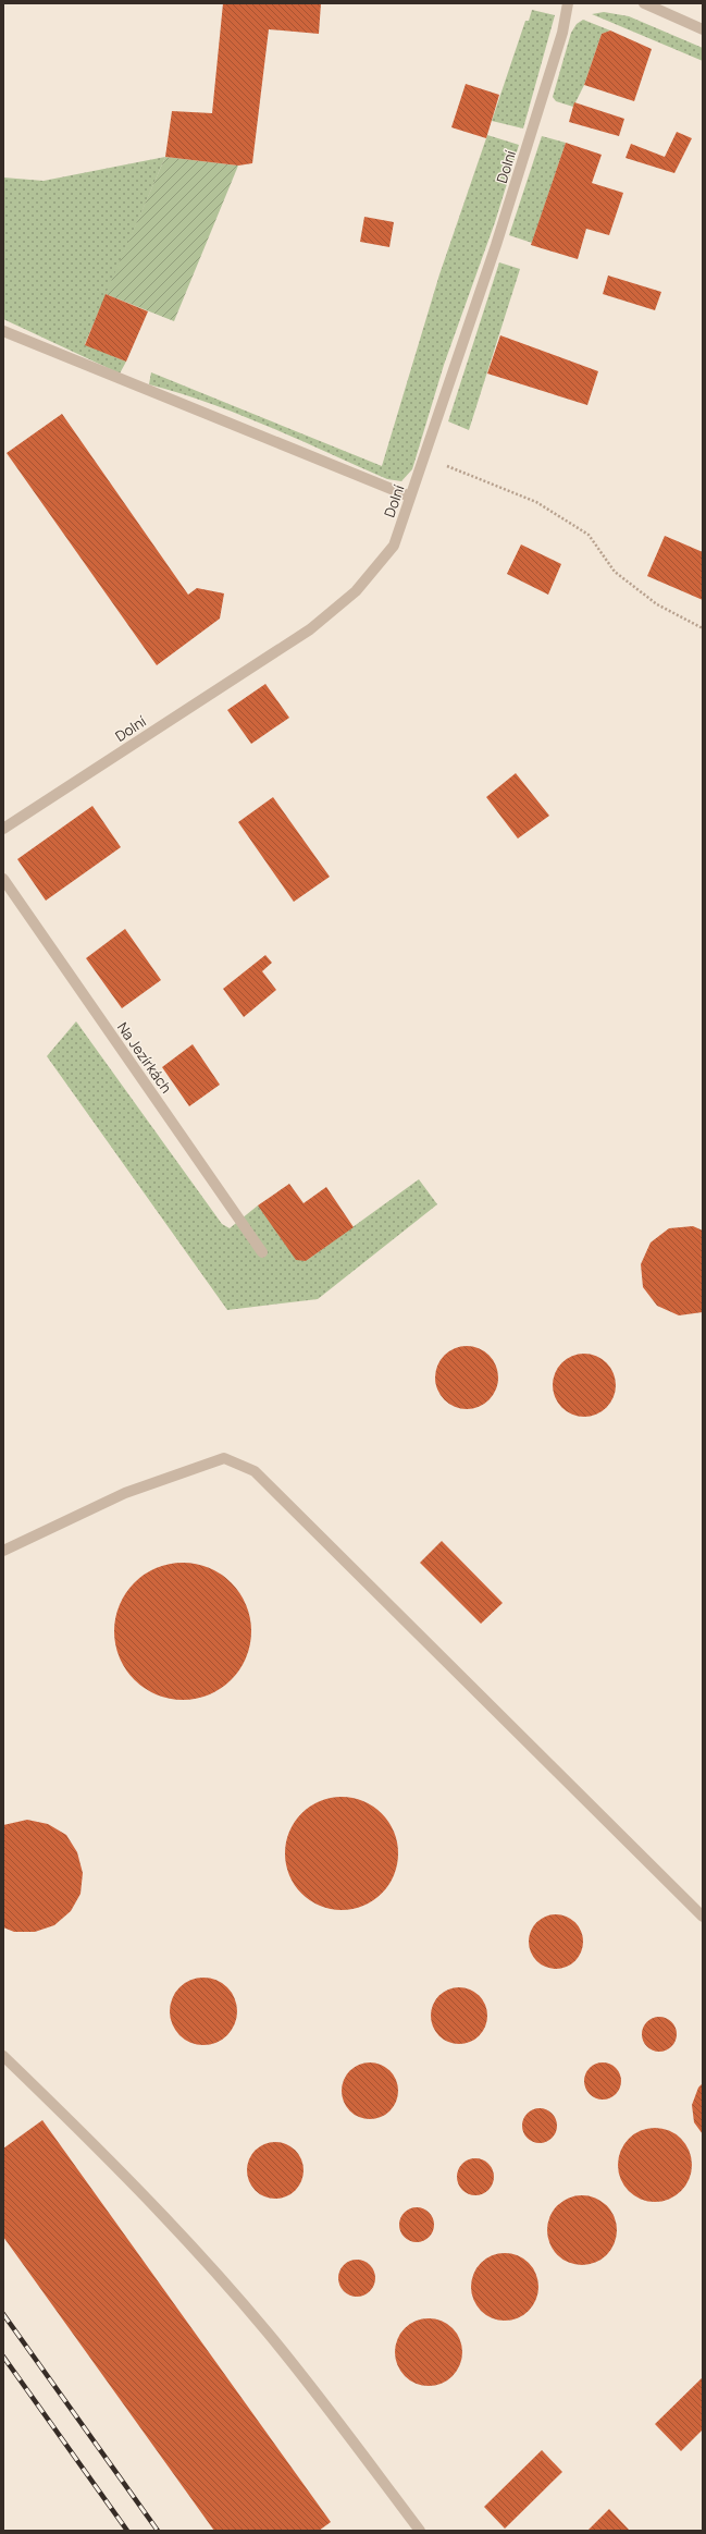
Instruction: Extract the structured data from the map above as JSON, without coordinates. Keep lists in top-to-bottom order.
{
  "streets": {
    "street": ["Dolní", "Na Jezírkách"]
  }
}
